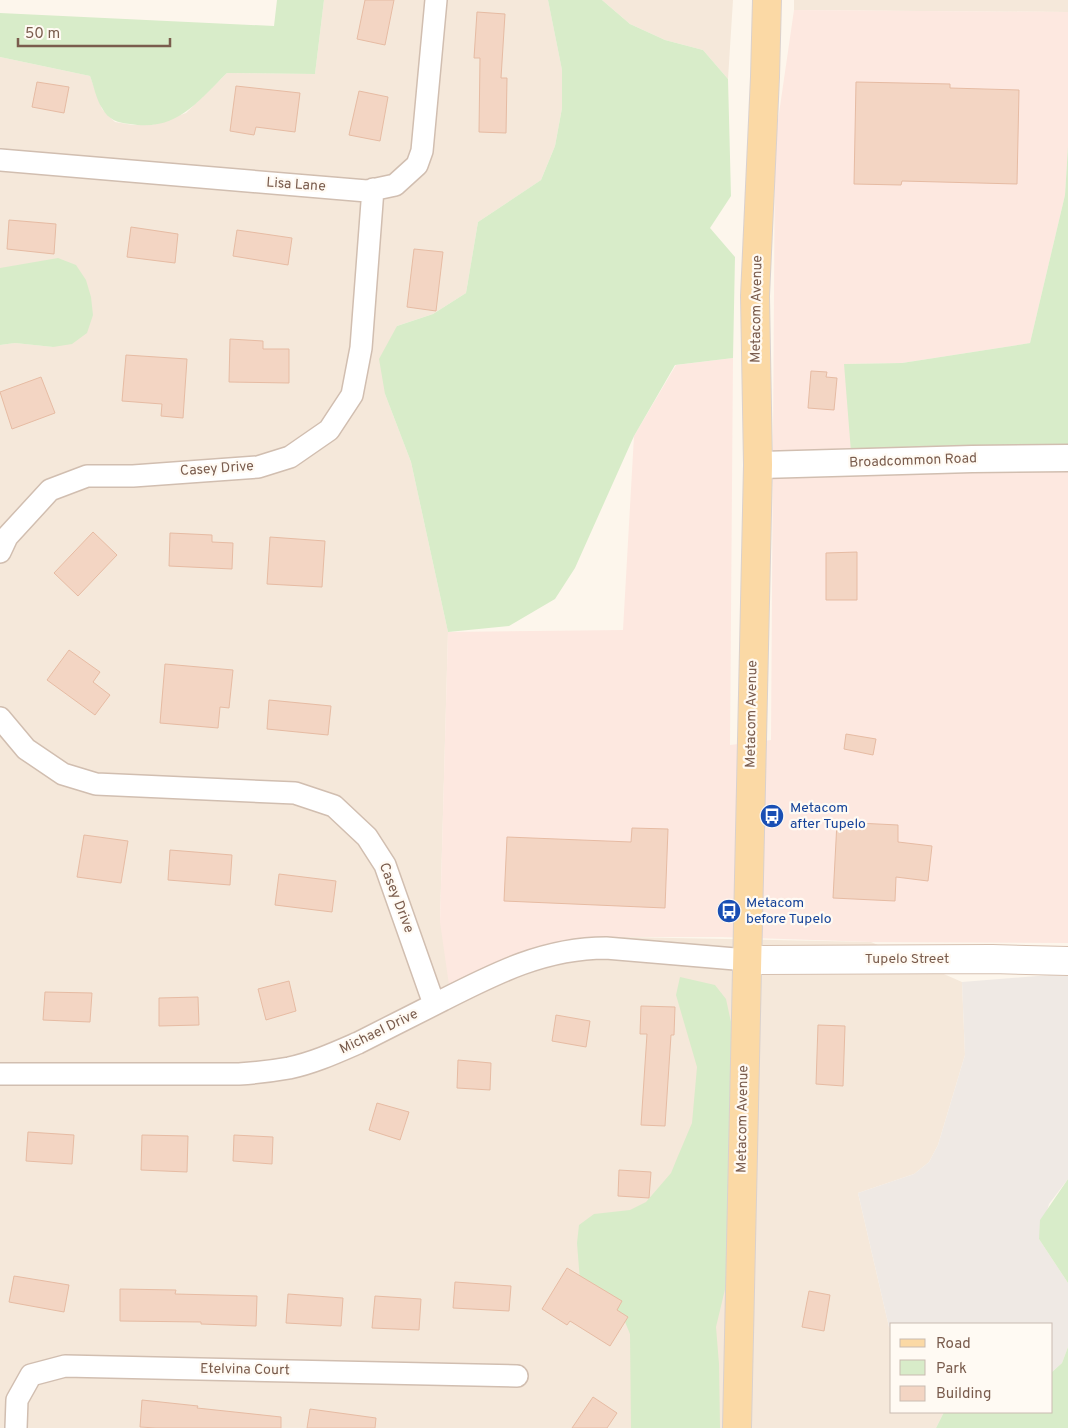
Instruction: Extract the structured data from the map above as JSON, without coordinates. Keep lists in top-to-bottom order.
{
  "streets": {
    "main road": ["Metacom Avenue", "Tupelo Street"],
    "street": [
      "Lisa Lane",
      "Broadcommon Road",
      "Casey Drive",
      "Michael Drive",
      "Etelvina Court"
    ]
  },
  "crossings": [
    ["Lisa Lane", "Casey Drive"],
    ["Metacom Avenue", "Broadcommon Road"],
    ["Metacom Avenue", "Tupelo Street"],
    ["Metacom Avenue", "Michael Drive"],
    ["Casey Drive", "Michael Drive"],
    ["Tupelo Street", "Michael Drive"]
  ],
  "places": {
    "bus stop": ["Metacom after Tupelo", "Metacom before Tupelo"]
  },
  "legend": ["Road", "Park", "Building"],
  "scale_bar": "50 m"
}
